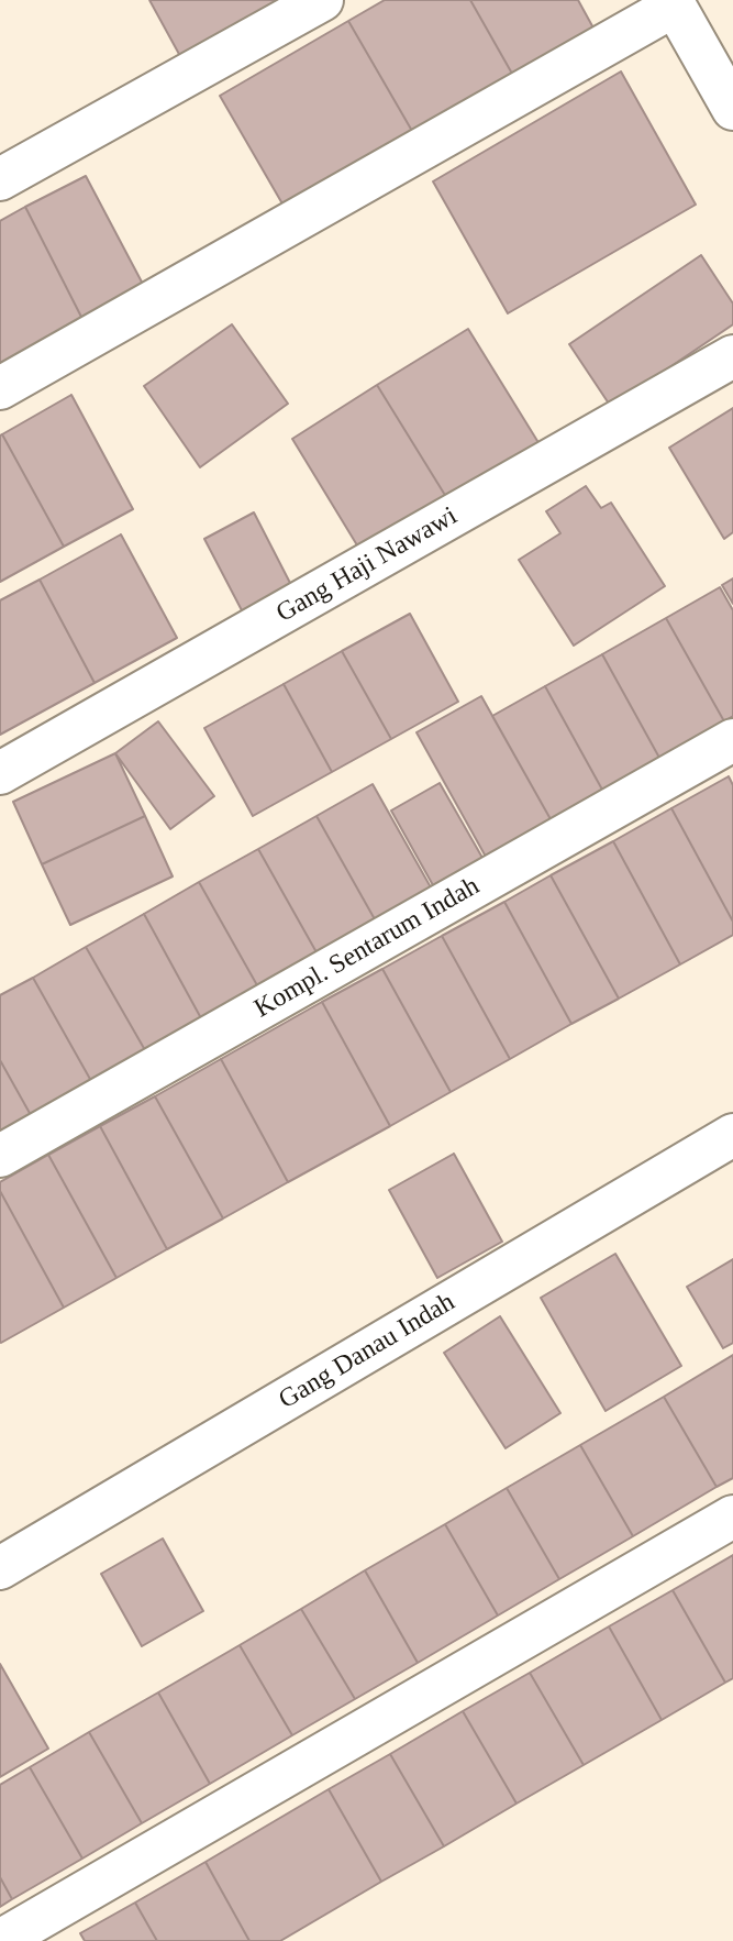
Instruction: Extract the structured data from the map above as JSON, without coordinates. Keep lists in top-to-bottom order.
{
  "streets": {
    "street": ["Gang Haji Nawawi", "Kompl. Sentarum Indah", "Gang Danau Indah"]
  }
}
